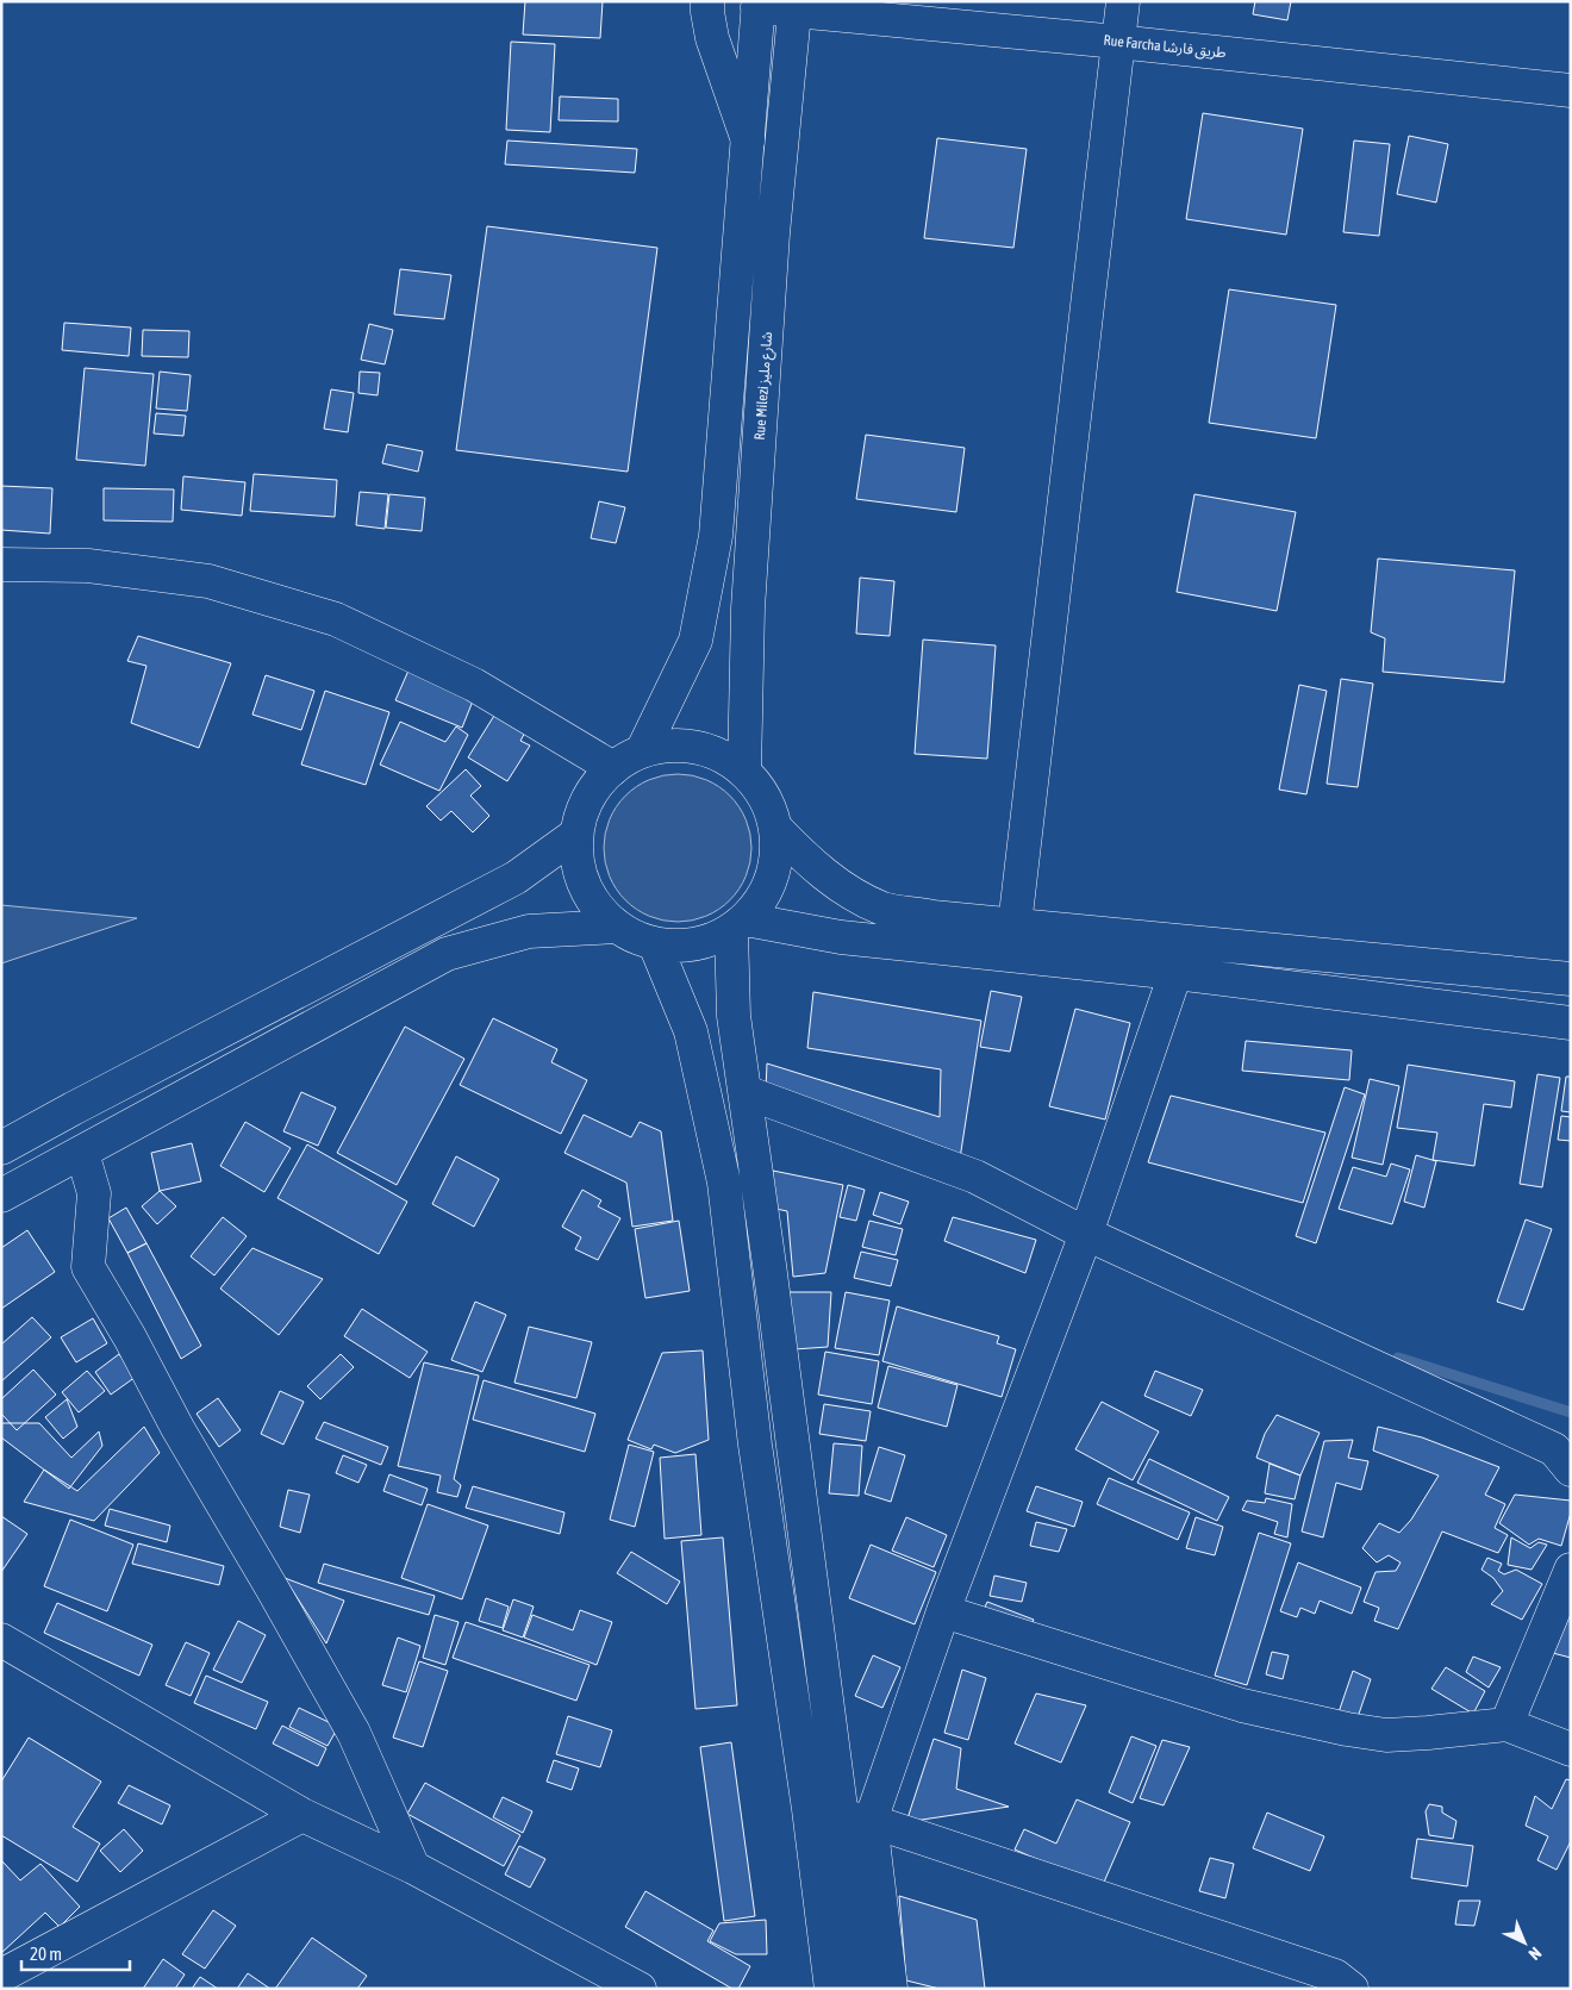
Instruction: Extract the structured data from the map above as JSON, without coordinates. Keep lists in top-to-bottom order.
{
  "streets": {
    "street": ["Rue Farcha طريق فارشا", "Rue Milezi شارع مليز"]
  },
  "crossings": [
    ["Rue Farcha طريق فارشا", "Rue Milezi شارع مليز"]
  ],
  "scale_bar": "20 m",
  "north": "bottom right"
}
